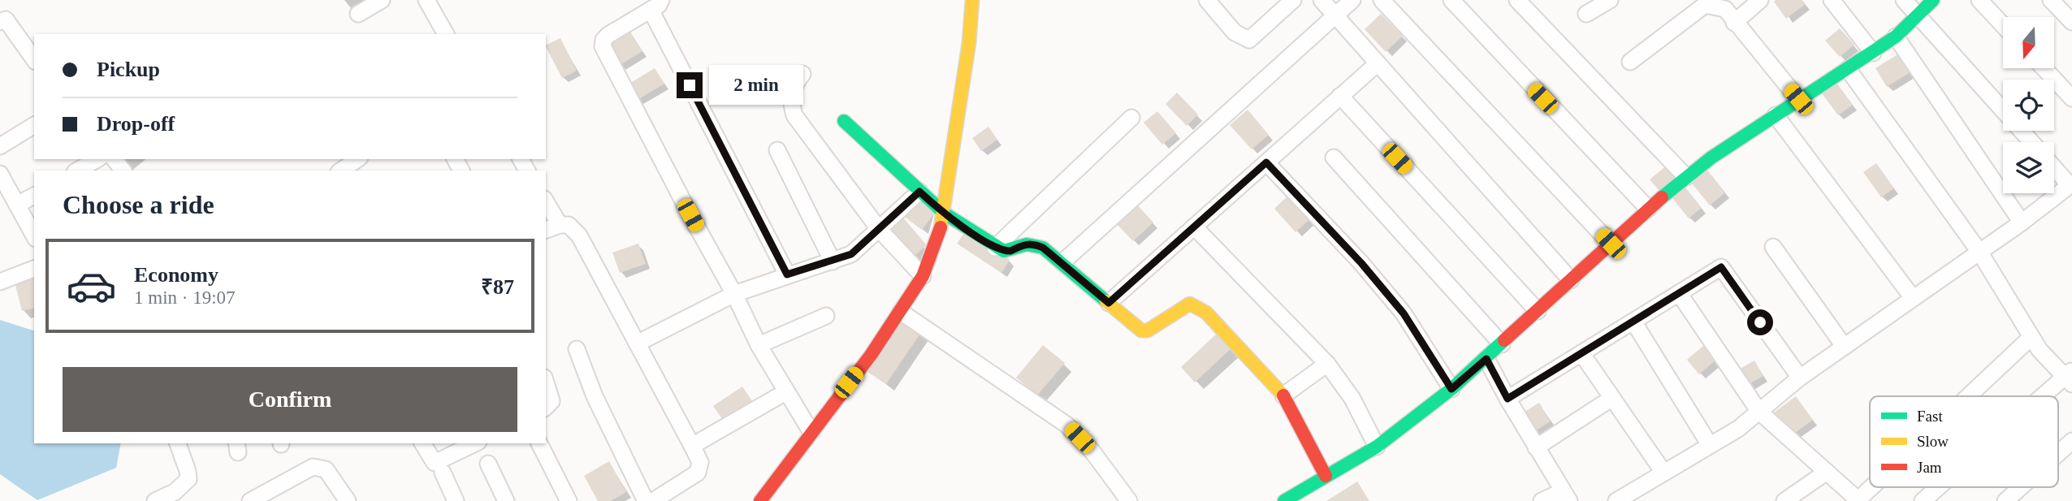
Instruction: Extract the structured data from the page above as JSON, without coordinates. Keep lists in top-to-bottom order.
{
  "legend": ["Fast", "Slow", "Jam"],
  "north": "bottom",
  "page": {
    "banner": ["Pickup", "Drop-off"],
    "bubble": "2 min",
    "heading": "Choose a ride",
    "list": [
      {
        "name": "Economy",
        "note": "1 min · 19:07",
        "value": "₹87"
      }
    ],
    "buttons": "Confirm"
  }
}
